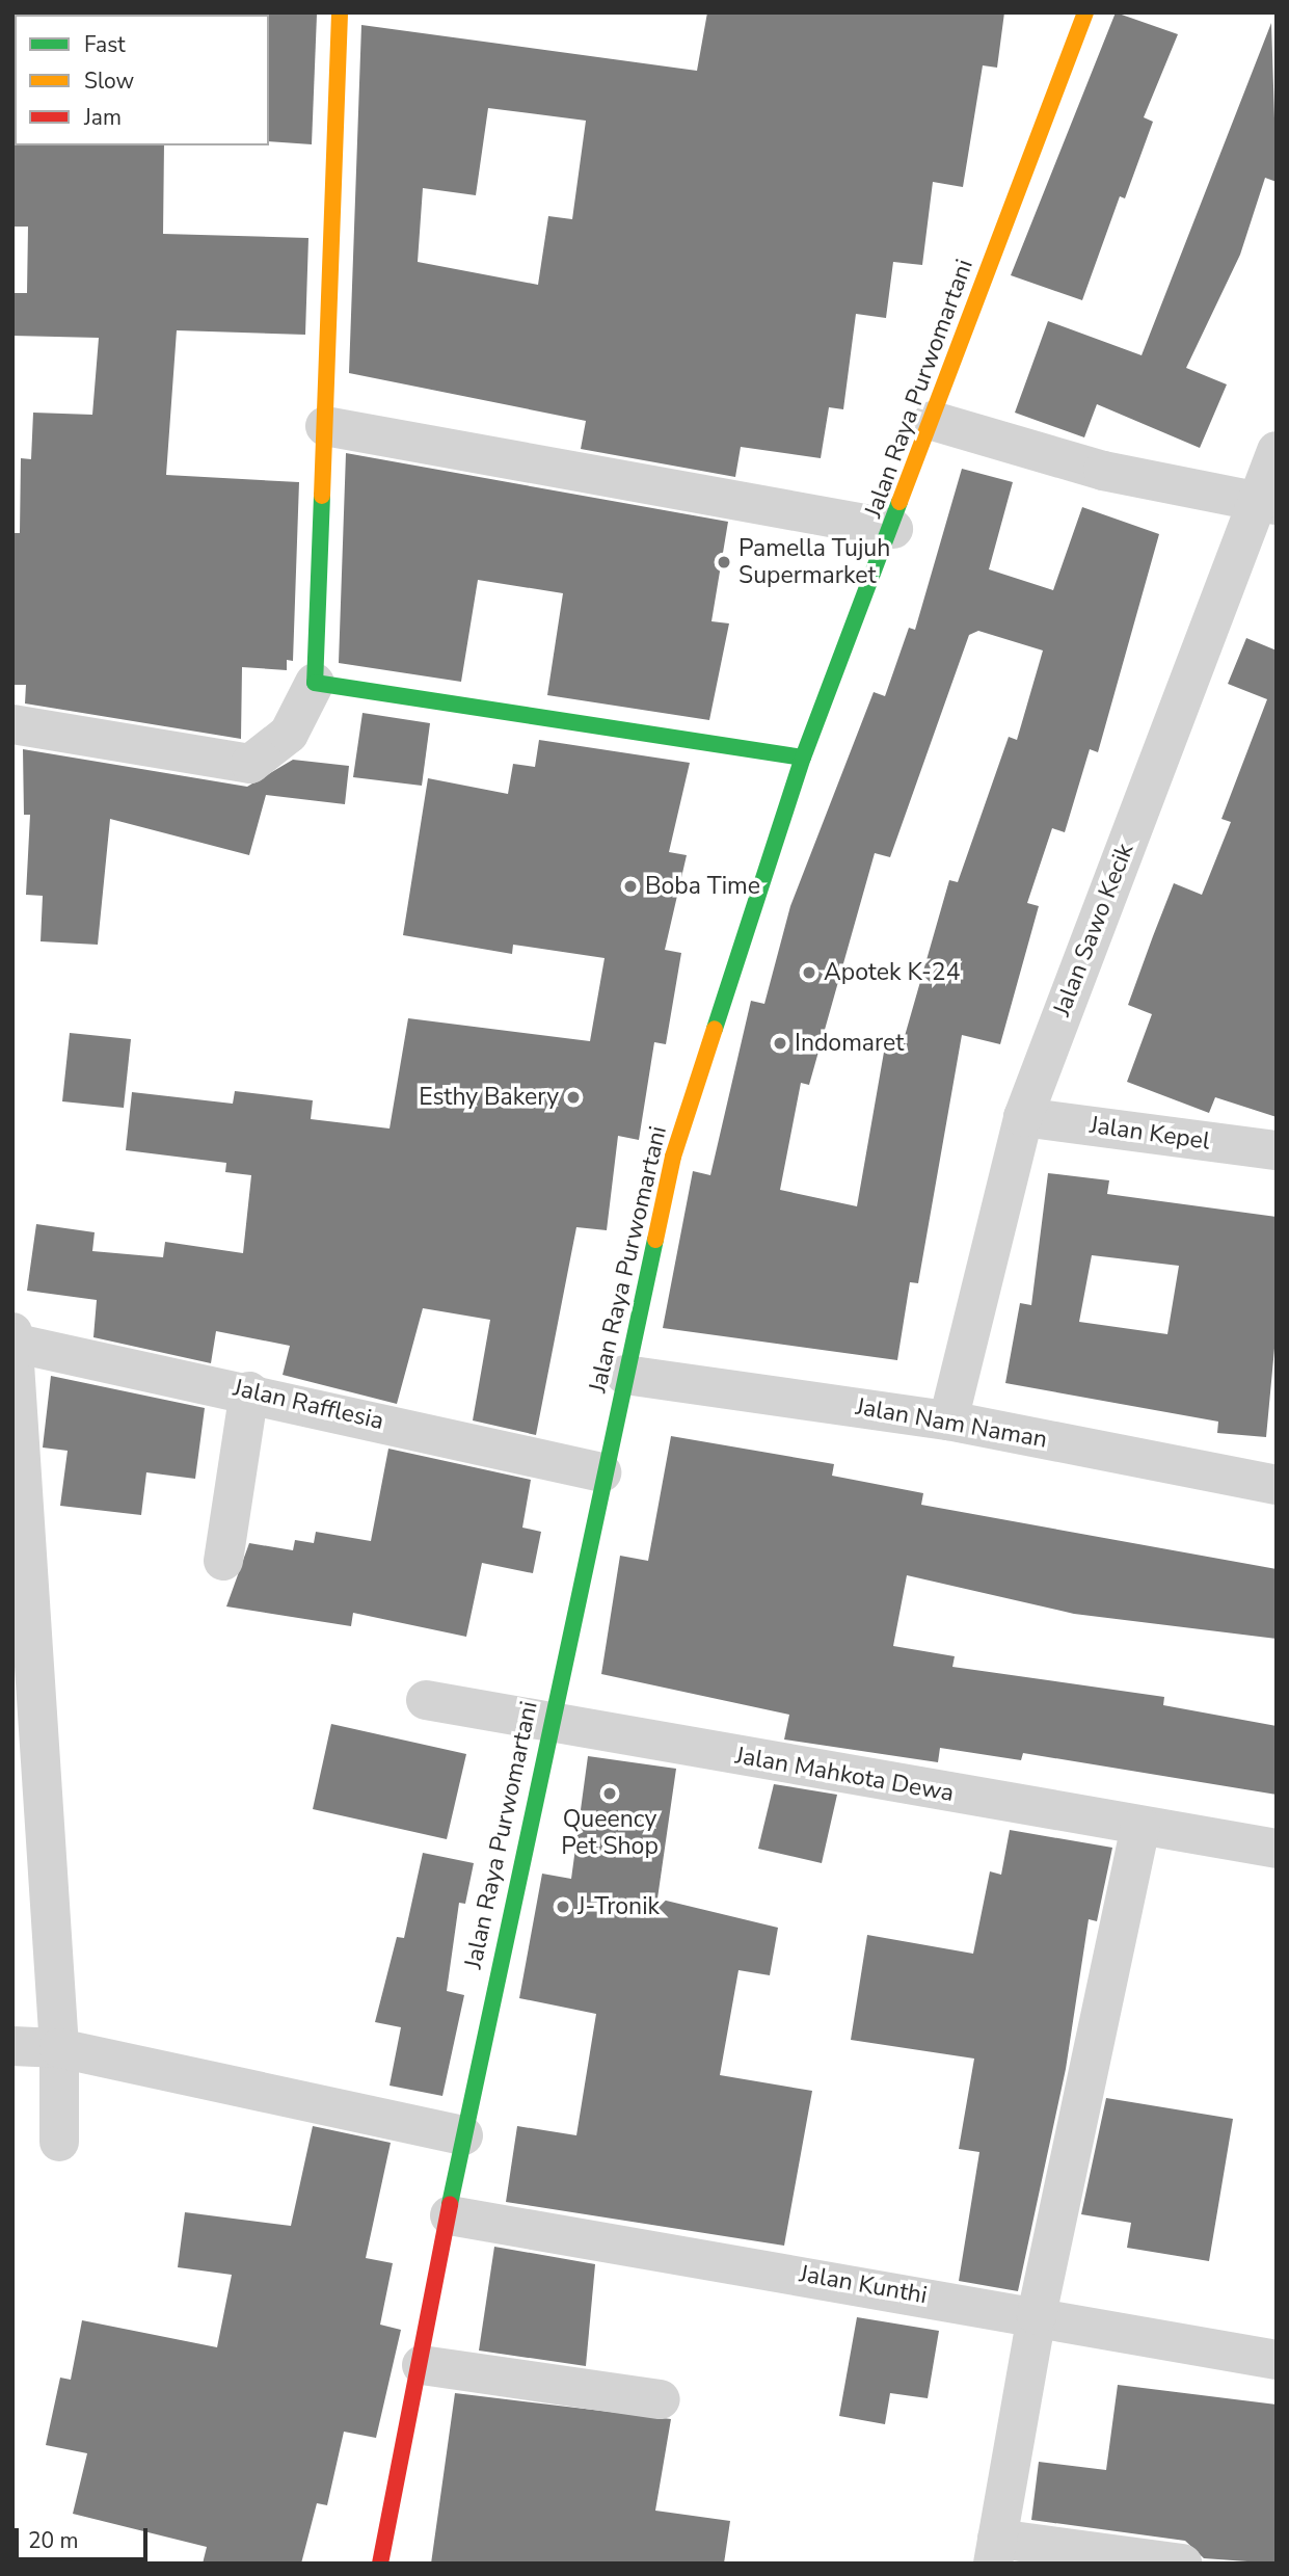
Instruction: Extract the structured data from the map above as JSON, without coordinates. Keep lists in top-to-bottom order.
{
  "streets": {
    "street": [
      "Jalan Raya Purwomartani",
      "Jalan Sawo Kecik",
      "Jalan Kepel",
      "Jalan Rafflesia",
      "Jalan Nam Naman",
      "Jalan Mahkota Dewa",
      "Jalan Kunthi"
    ]
  },
  "crossings": [
    ["Jalan Raya Purwomartani", "Jalan Rafflesia"],
    ["Jalan Raya Purwomartani", "Jalan Nam Naman"],
    ["Jalan Raya Purwomartani", "Jalan Mahkota Dewa"],
    ["Jalan Raya Purwomartani", "Jalan Kunthi"],
    ["Jalan Sawo Kecik", "Jalan Kepel"],
    ["Jalan Sawo Kecik", "Jalan Nam Naman"]
  ],
  "places": [
    "Pamella Tujuh Supermarket",
    "Boba Time",
    "Apotek K-24",
    "Indomaret",
    "Esthy Bakery",
    "Queency Pet Shop",
    "J-Tronik"
  ],
  "legend": ["Fast", "Slow", "Jam"],
  "scale_bar": "20 m"
}
